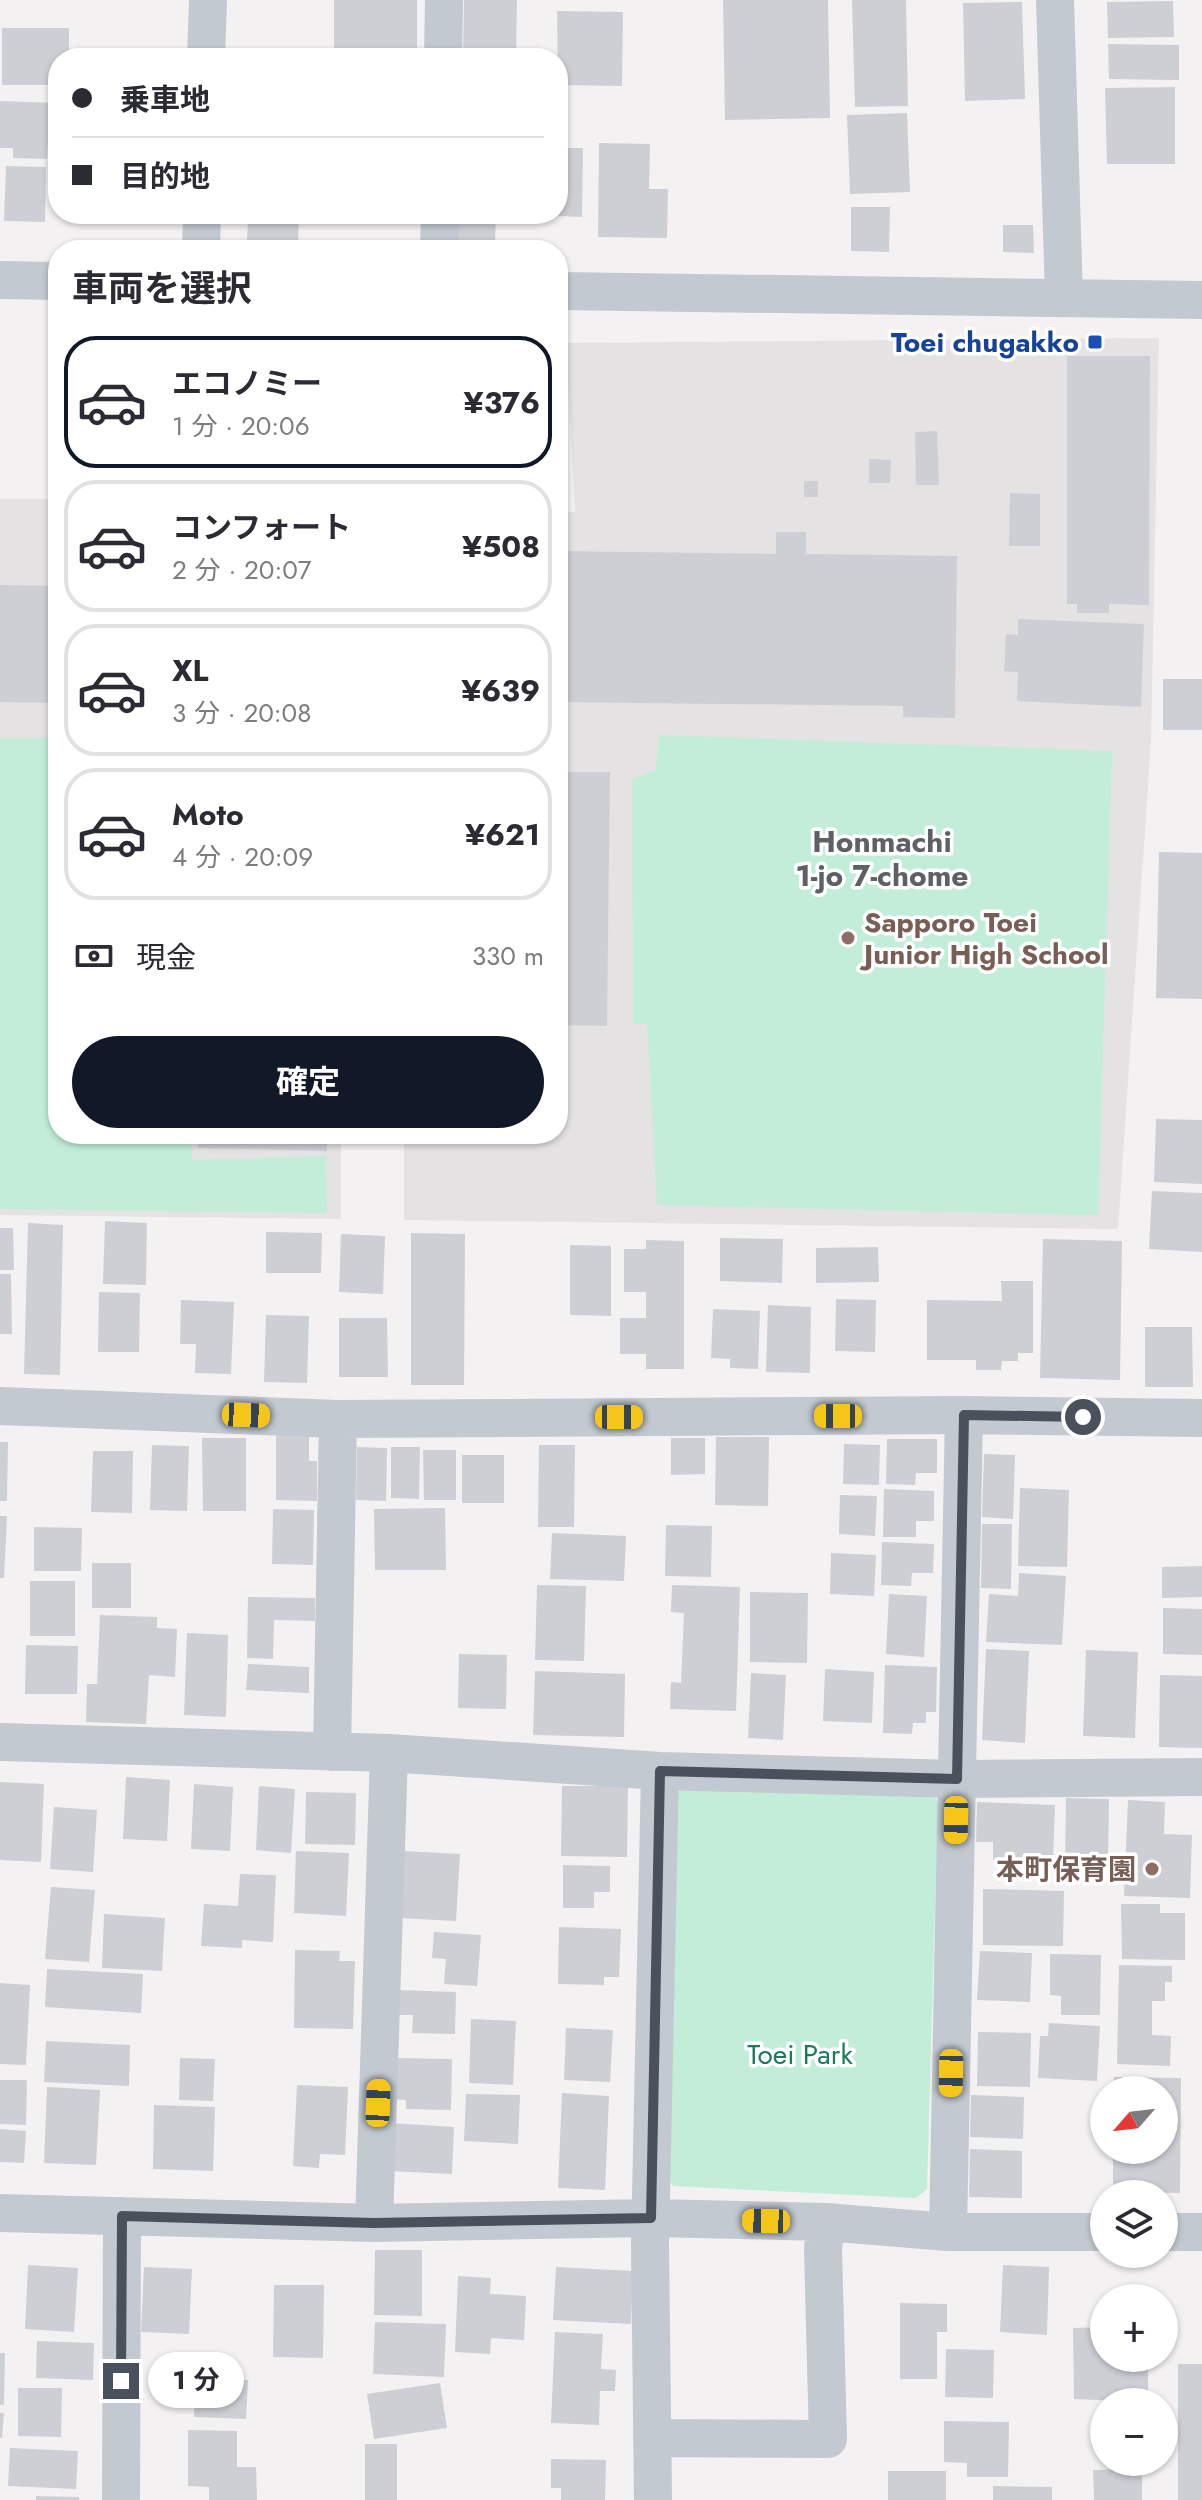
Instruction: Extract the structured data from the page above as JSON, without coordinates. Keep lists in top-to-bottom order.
{
  "districts": ["Honmachi 1-jo 7-chome"],
  "parks": ["Toei Park"],
  "places": {
    "transit": ["Toei chugakko"],
    "other": ["Sapporo Toei Junior High School", "本町保育園"]
  },
  "north": "bottom left",
  "page": {
    "banner": ["乗車地", "目的地"],
    "heading": "車両を選択",
    "list": [
      {
        "name": "エコノミー",
        "note": "1 分 · 20:06",
        "value": "¥376"
      },
      {
        "name": "コンフォート",
        "note": "2 分 · 20:07",
        "value": "¥508"
      },
      {
        "name": "XL",
        "note": "3 分 · 20:08",
        "value": "¥639"
      },
      {
        "name": "Moto",
        "note": "4 分 · 20:09",
        "value": "¥621"
      }
    ],
    "pay": ["現金", "330 m"],
    "buttons": "確定",
    "map_buttons": ["+", "−"],
    "bubble": "1 分"
  }
}
